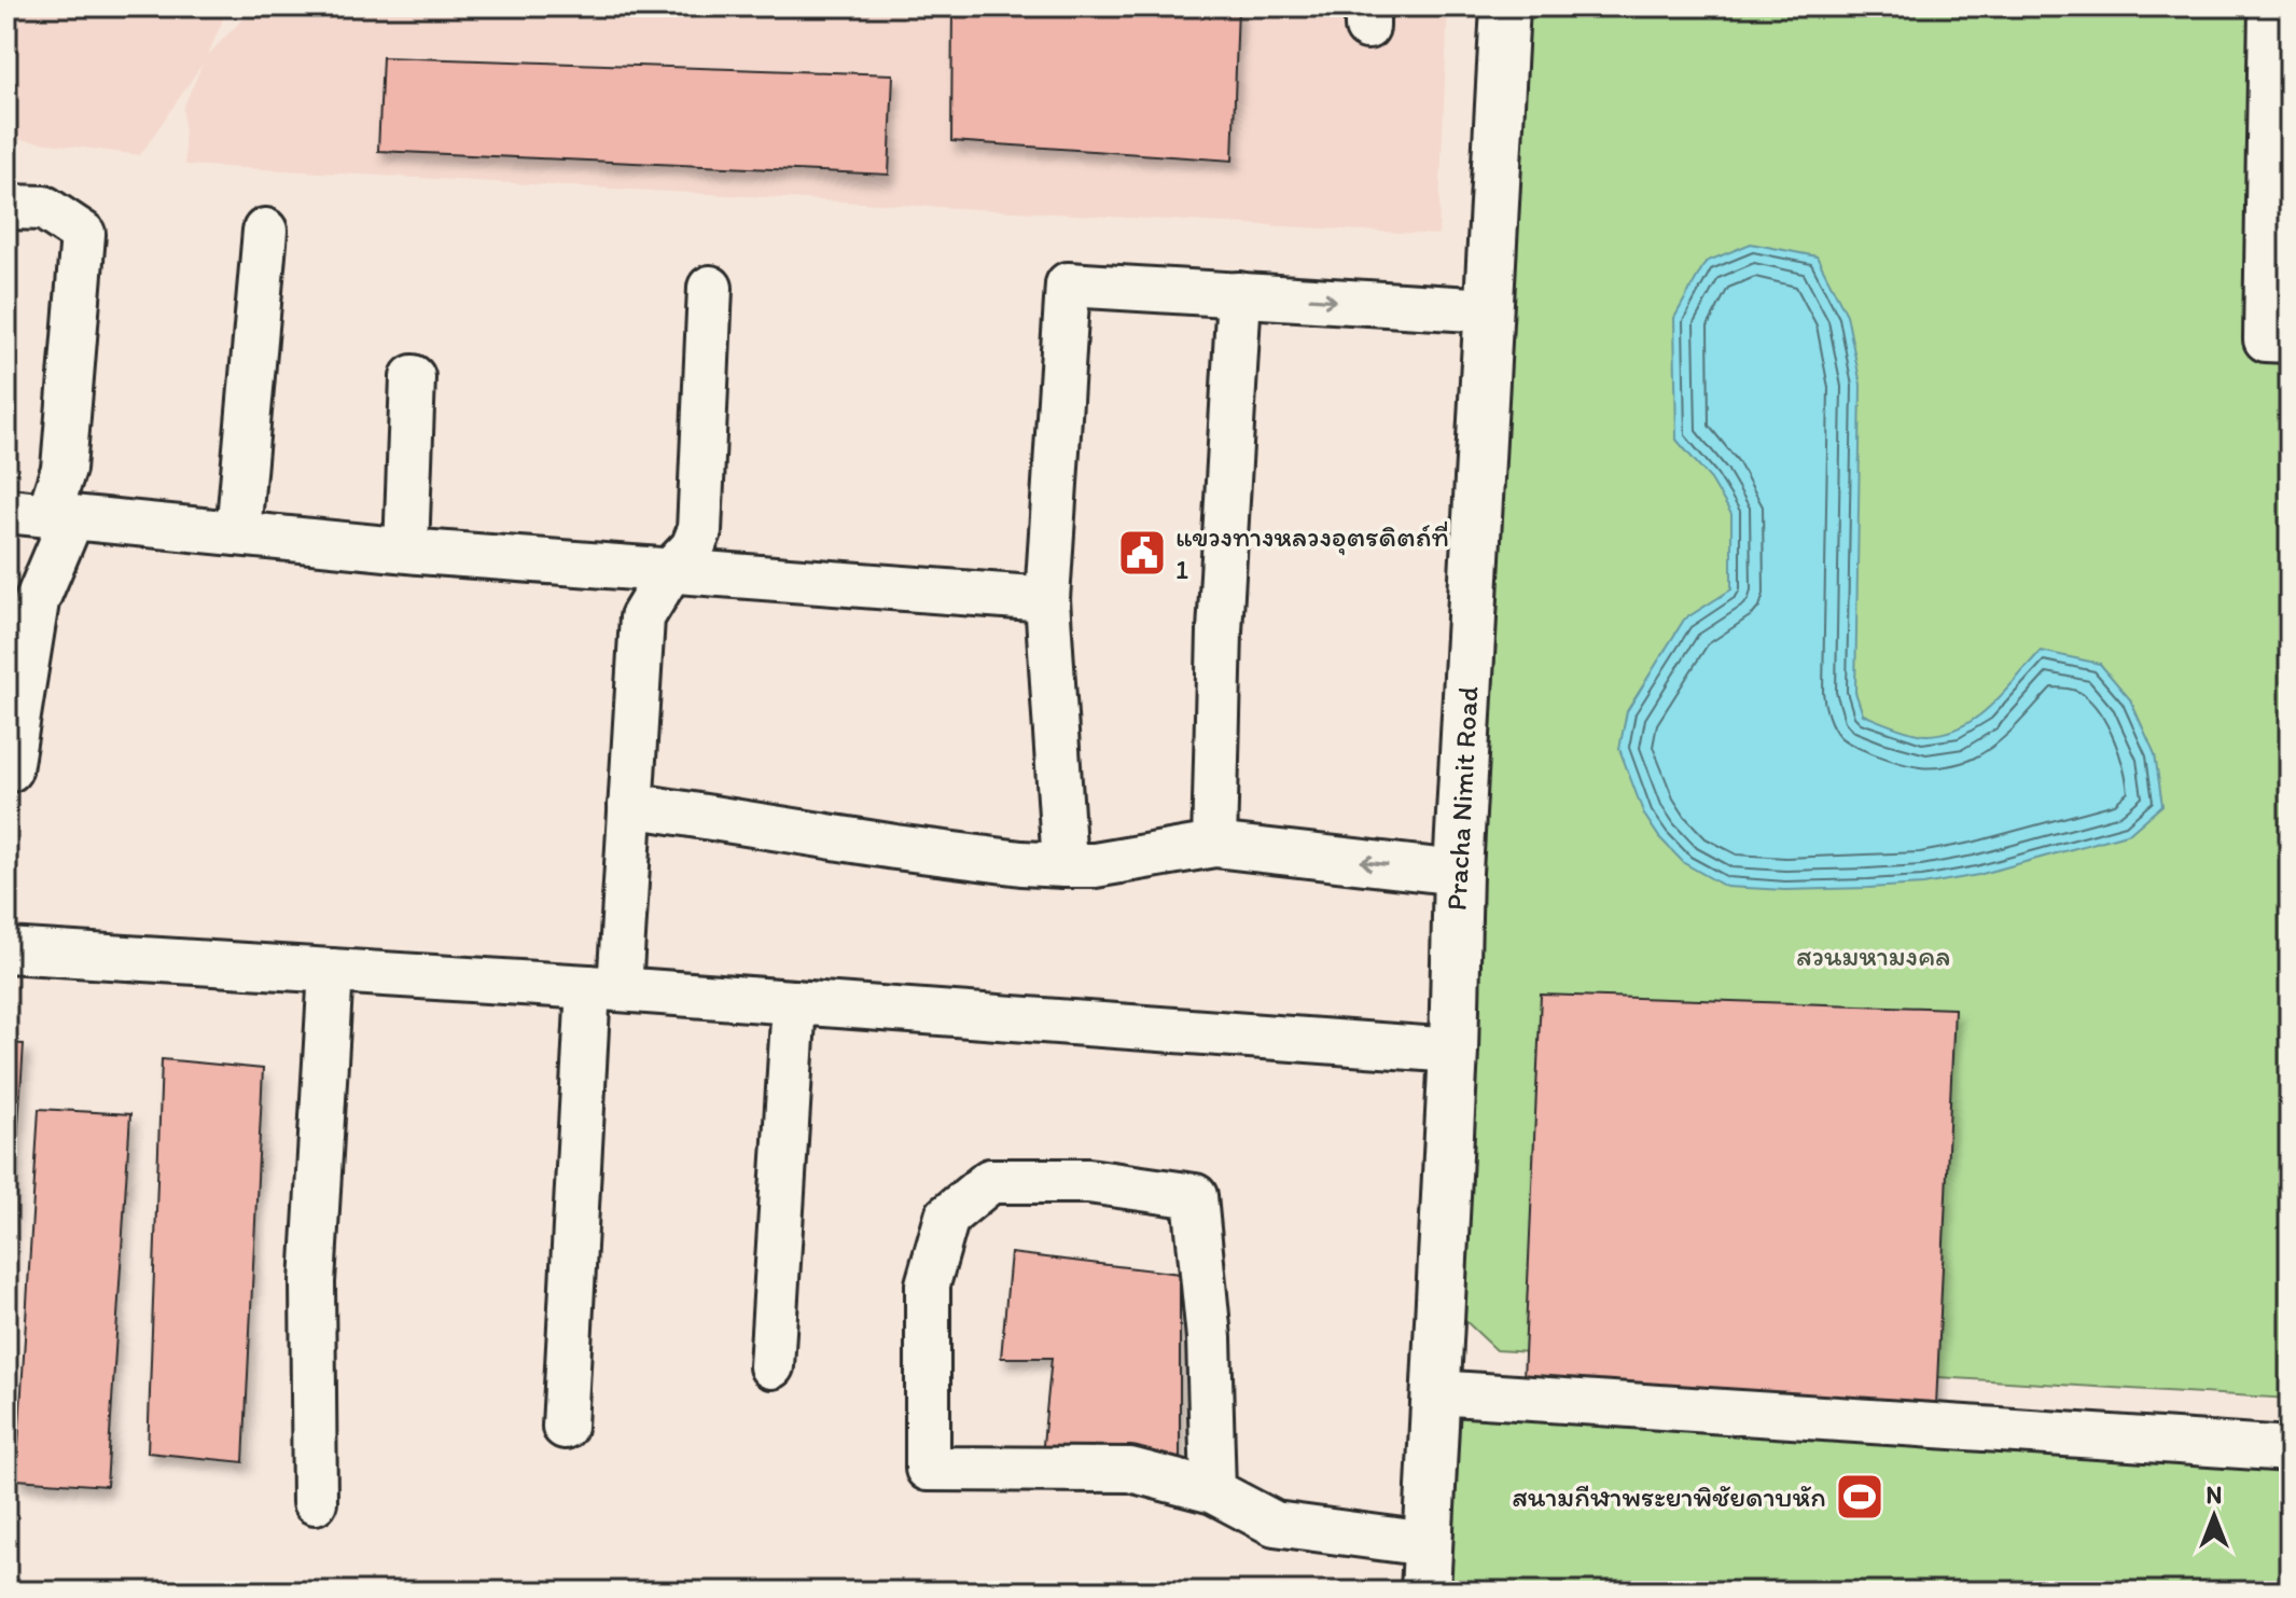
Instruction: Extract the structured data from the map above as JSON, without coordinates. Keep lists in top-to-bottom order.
{
  "streets": {
    "main road": ["Pracha Nimit Road"]
  },
  "parks": ["สวนมหามงคล"],
  "places": {
    "public building": ["แขวงทางหลวงอุตรดิตถ์ที่ 1"],
    "sports": ["สนามกีฬาพระยาพิชัยดาบหัก"]
  },
  "north": "top"
}
